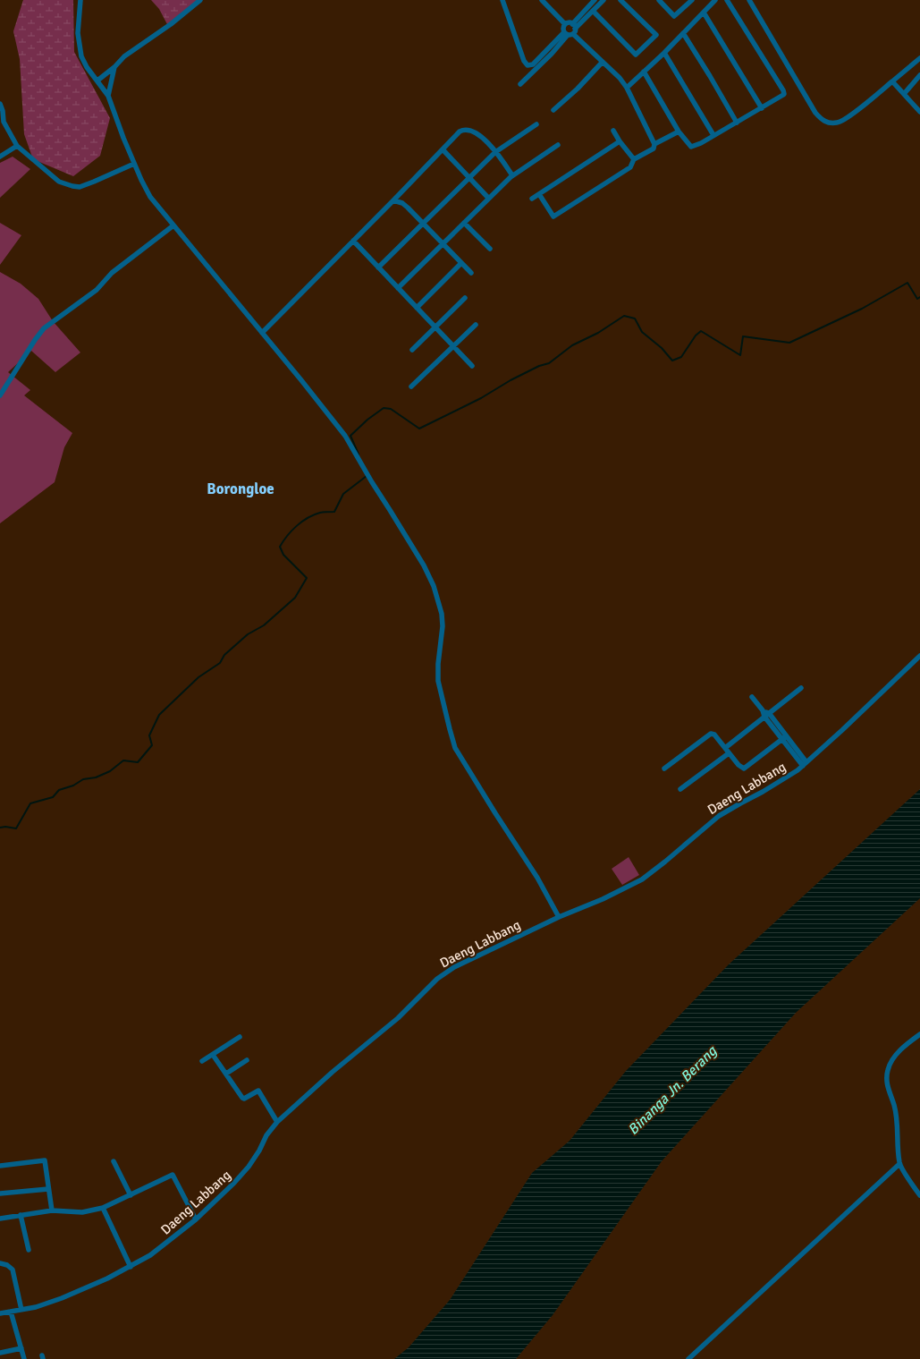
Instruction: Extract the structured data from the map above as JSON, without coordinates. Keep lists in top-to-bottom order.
{
  "streets": {
    "street": ["Daeng Labbang"]
  },
  "districts": ["Borongloe"],
  "water": ["Binanga Jn. Berang"]
}
